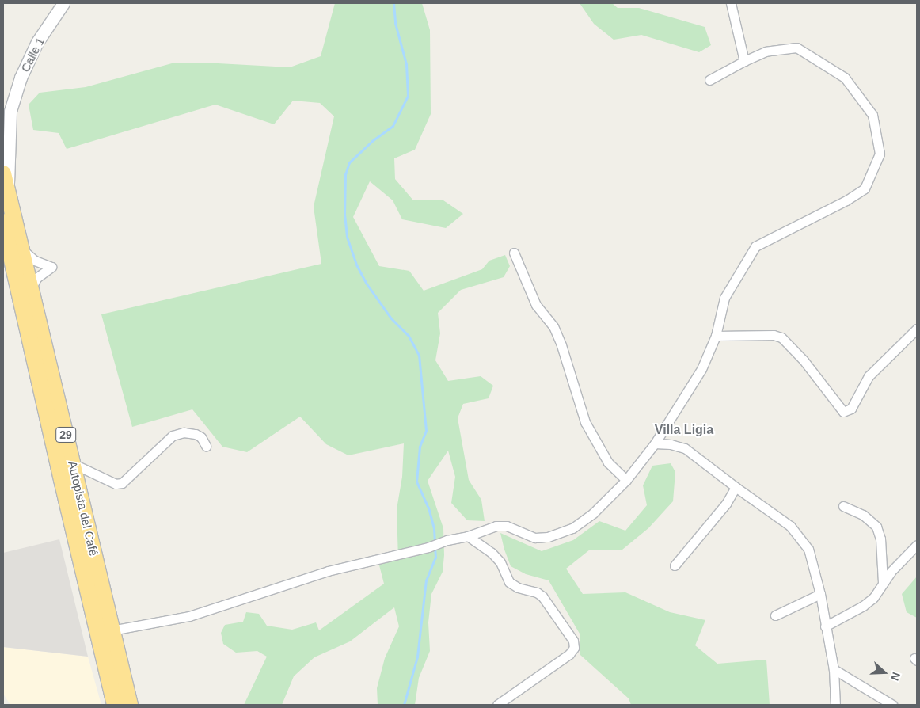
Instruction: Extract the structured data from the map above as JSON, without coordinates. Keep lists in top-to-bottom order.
{
  "streets": {
    "highway": ["29", "Autopista del Café"],
    "street": ["Calle 1"]
  },
  "crossings": [
    ["Calle 1", "Autopista del Café"]
  ],
  "districts": ["Villa Ligia"],
  "north": "right"
}
